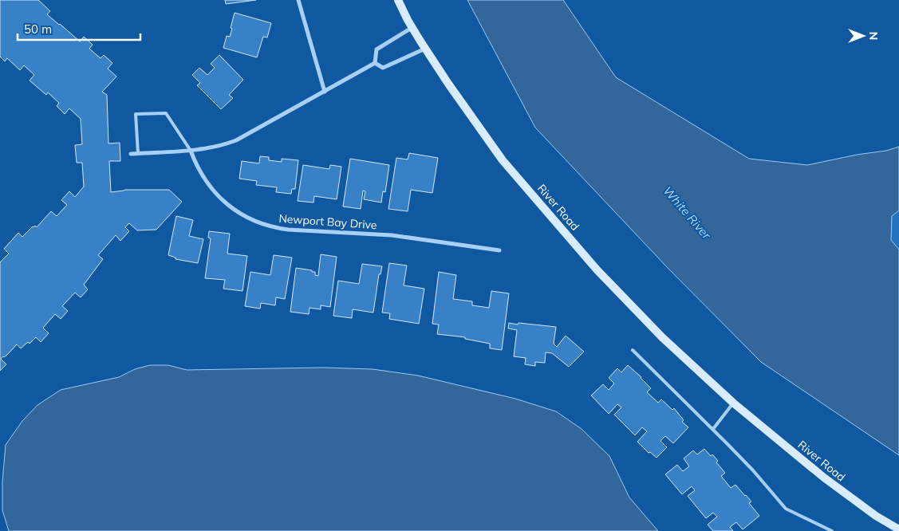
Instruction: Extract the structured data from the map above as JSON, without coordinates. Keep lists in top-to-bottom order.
{
  "streets": {
    "street": ["River Road", "Newport Bay Drive"]
  },
  "water": ["White River"],
  "scale_bar": "50 m",
  "north": "right"
}
